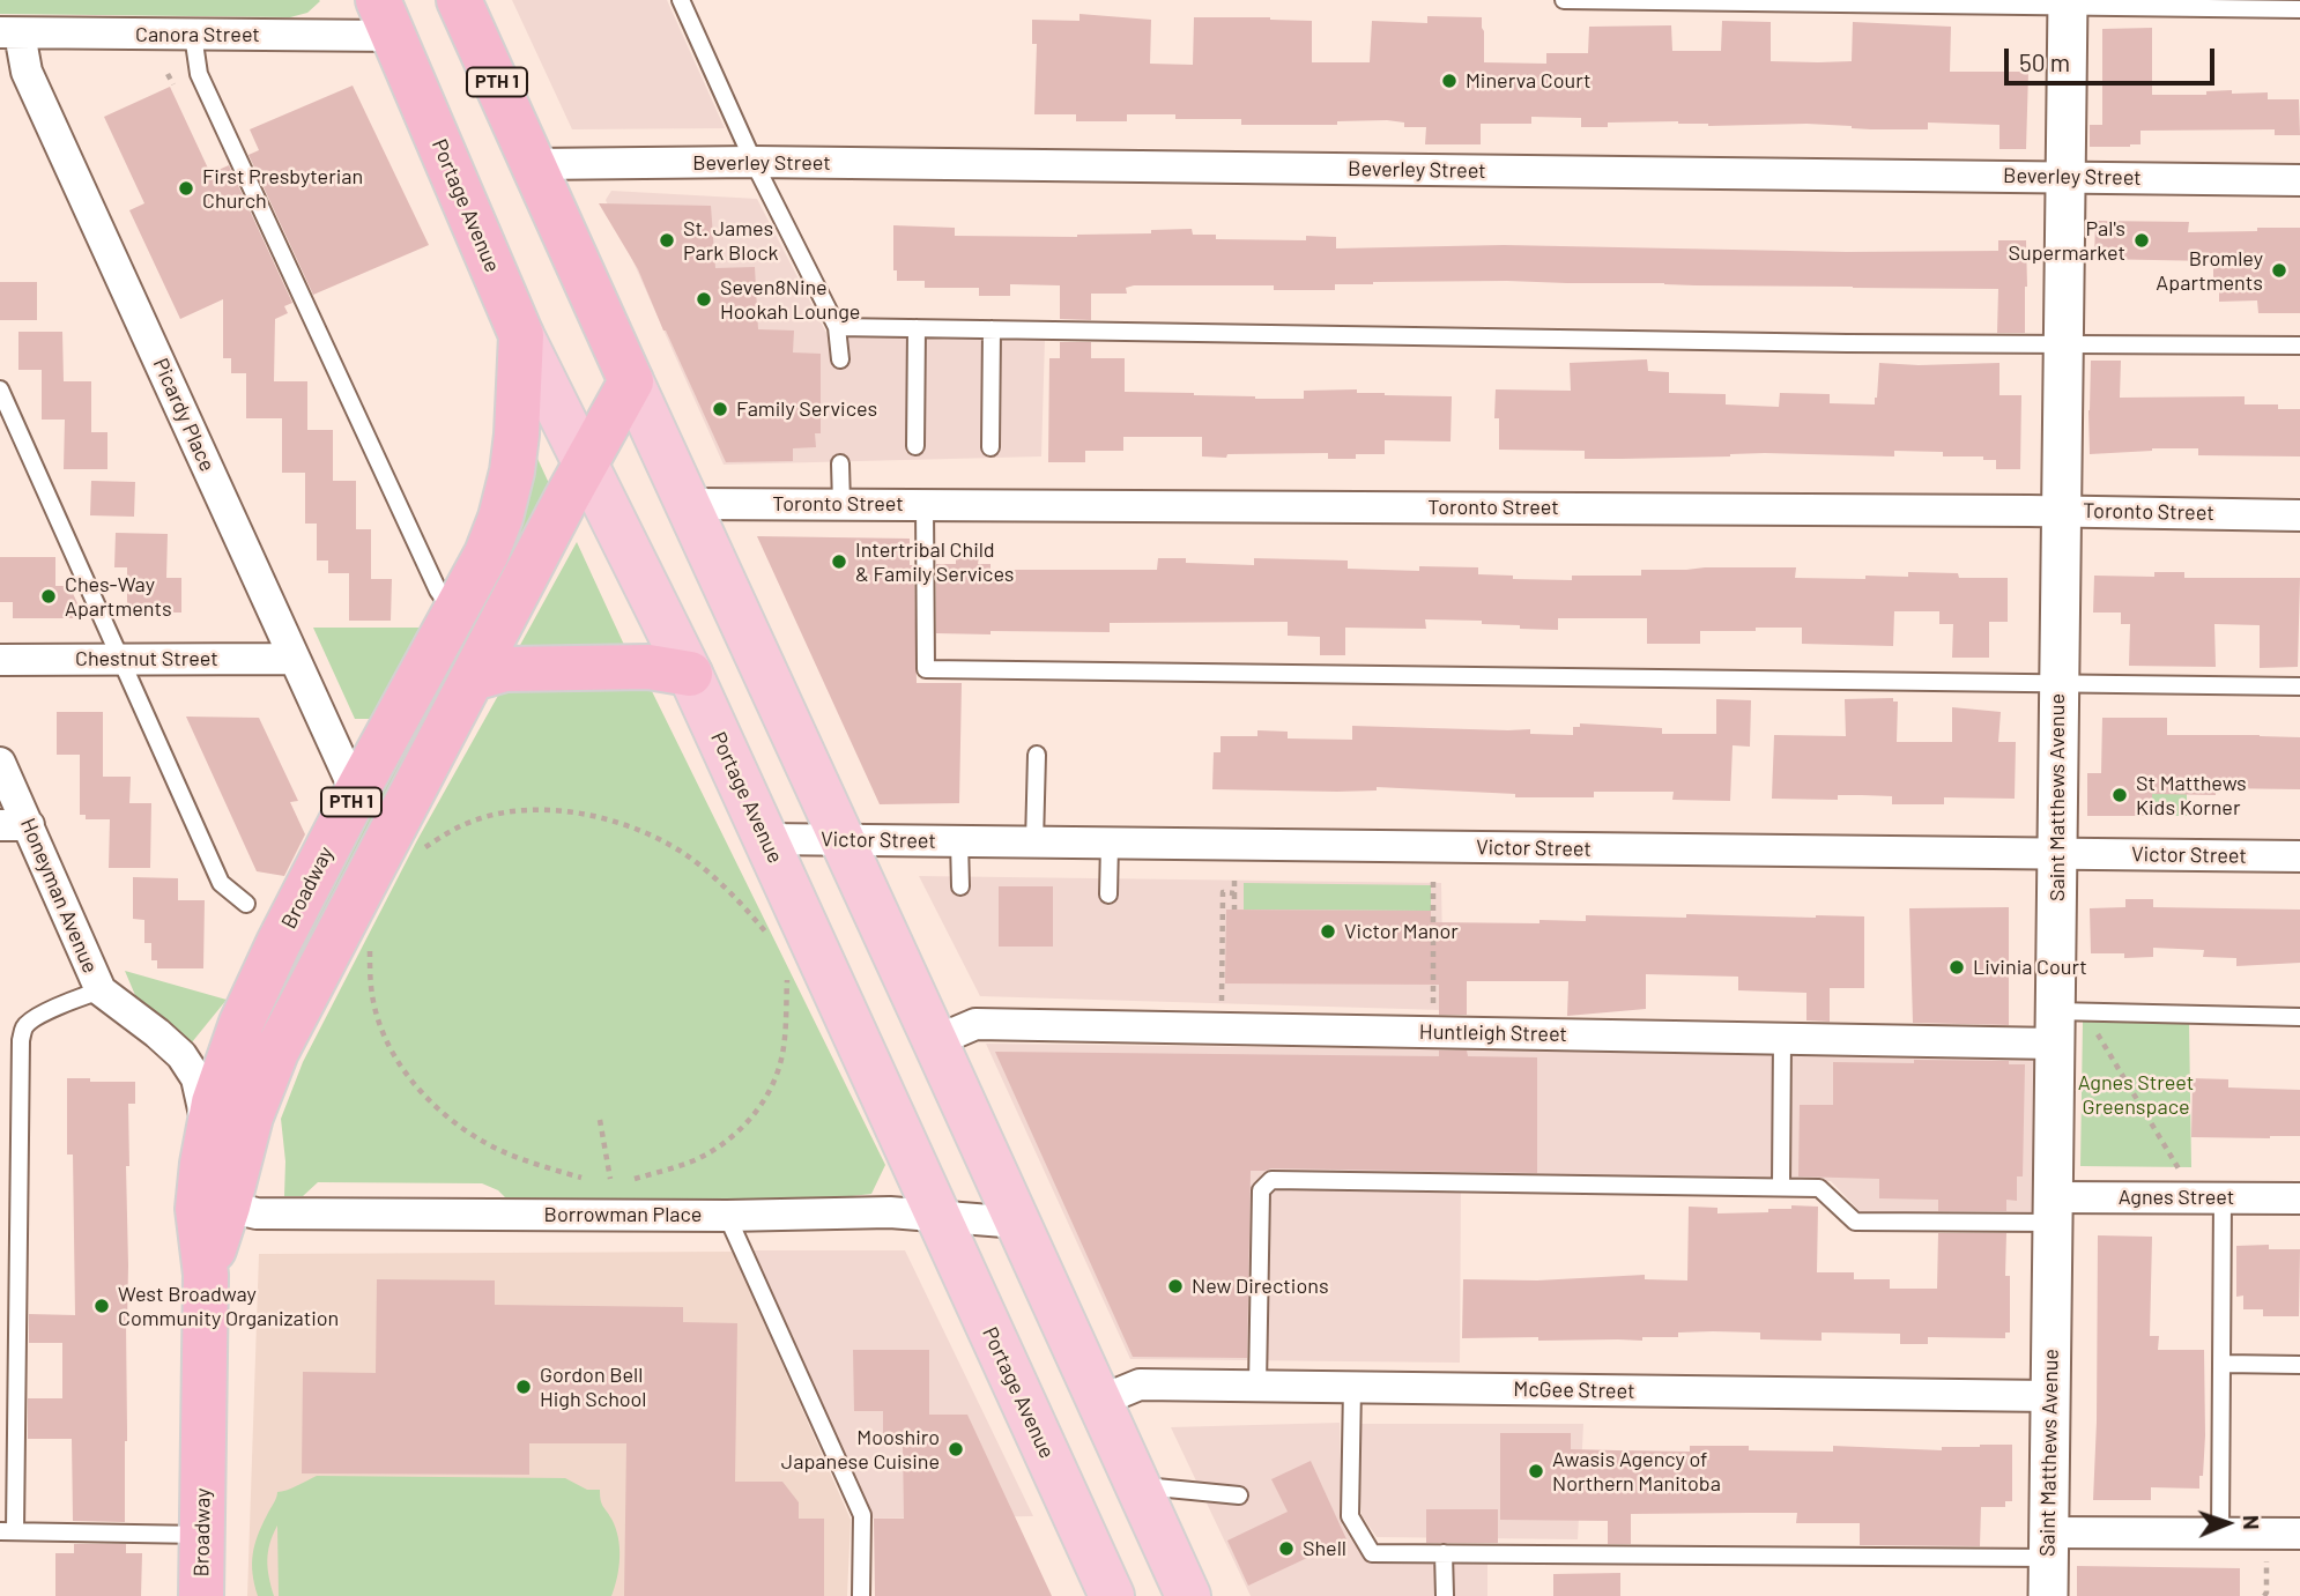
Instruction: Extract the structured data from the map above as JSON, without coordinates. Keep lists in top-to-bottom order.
{
  "streets": {
    "highway": ["PTH 1", "Portage Avenue", "Broadway"],
    "street": [
      "Canora Street",
      "Beverley Street",
      "Picardy Place",
      "Toronto Street",
      "Chestnut Street",
      "Saint Matthews Avenue",
      "Victor Street",
      "Honeyman Avenue",
      "Huntleigh Street",
      "Agnes Street",
      "Borrowman Place",
      "McGee Street"
    ]
  },
  "crossings": [
    ["Canora Street", "Portage Avenue"],
    ["Canora Street", "Picardy Place"],
    ["PTH 1", "Beverley Street"],
    ["PTH 1", "Broadway"],
    ["Beverley Street", "Saint Matthews Avenue"],
    ["Portage Avenue", "Victor Street"],
    ["Portage Avenue", "Broadway"],
    ["Portage Avenue", "Borrowman Place"],
    ["Picardy Place", "Chestnut Street"],
    ["Picardy Place", "Broadway"],
    ["Toronto Street", "Saint Matthews Avenue"],
    ["Saint Matthews Avenue", "Victor Street"],
    ["Saint Matthews Avenue", "Huntleigh Street"],
    ["Saint Matthews Avenue", "Agnes Street"],
    ["Saint Matthews Avenue", "McGee Street"],
    ["Broadway", "Honeyman Avenue"],
    ["Broadway", "Borrowman Place"]
  ],
  "parks": ["Agnes Street Greenspace"],
  "places": [
    "Minerva Court",
    "First Presbyterian Church",
    "St. James Park Block",
    "Pal's Supermarket",
    "Bromley Apartments",
    "Seven8Nine Hookah Lounge",
    "Family Services",
    "Intertribal Child & Family Services",
    "Ches-Way Apartments",
    "St Matthews Kids Korner",
    "Victor Manor",
    "Livinia Court",
    "New Directions",
    "West Broadway Community Organization",
    "Gordon Bell High School",
    "Mooshiro Japanese Cuisine",
    "Awasis Agency of Northern Manitoba",
    "Shell"
  ],
  "scale_bar": "50 m",
  "north": "right"
}
